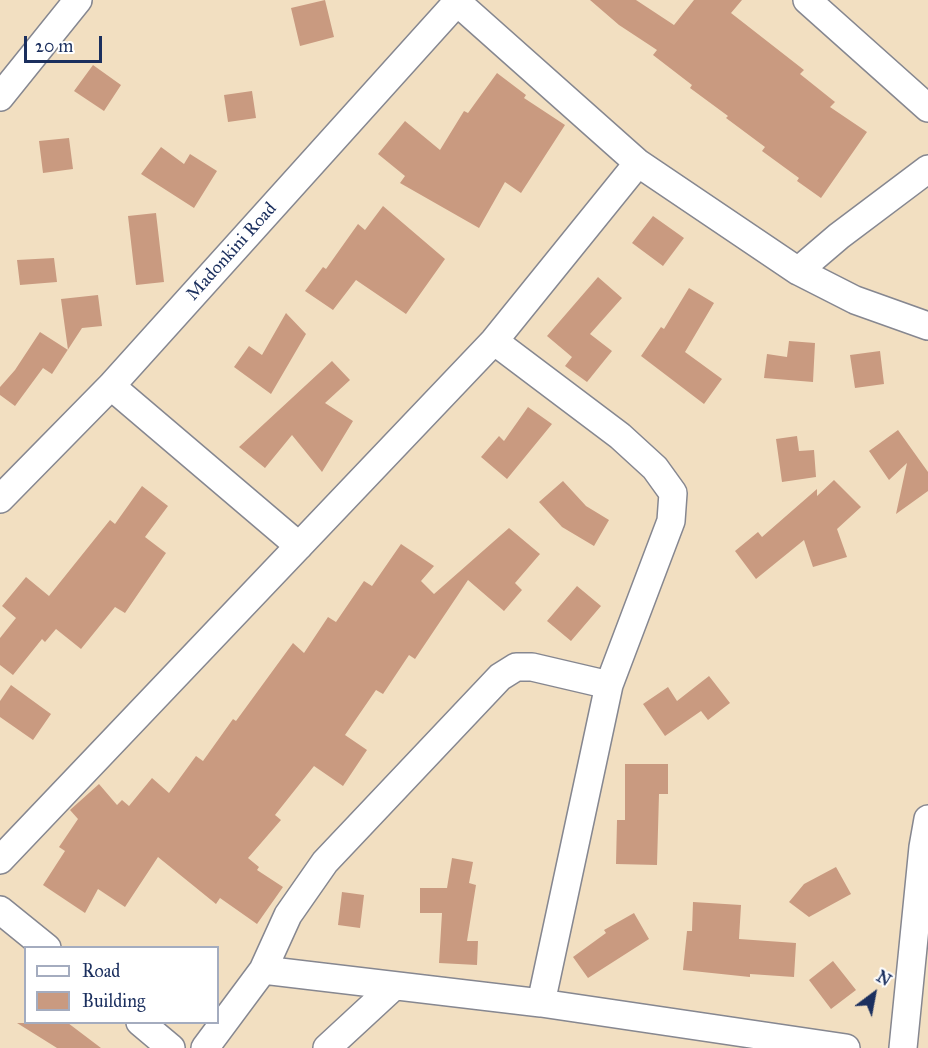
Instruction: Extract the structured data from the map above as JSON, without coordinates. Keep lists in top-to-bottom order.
{
  "streets": {
    "street": ["Madonkini Road"]
  },
  "legend": ["Road", "Building"],
  "scale_bar": "20 m",
  "north": "top right"
}
